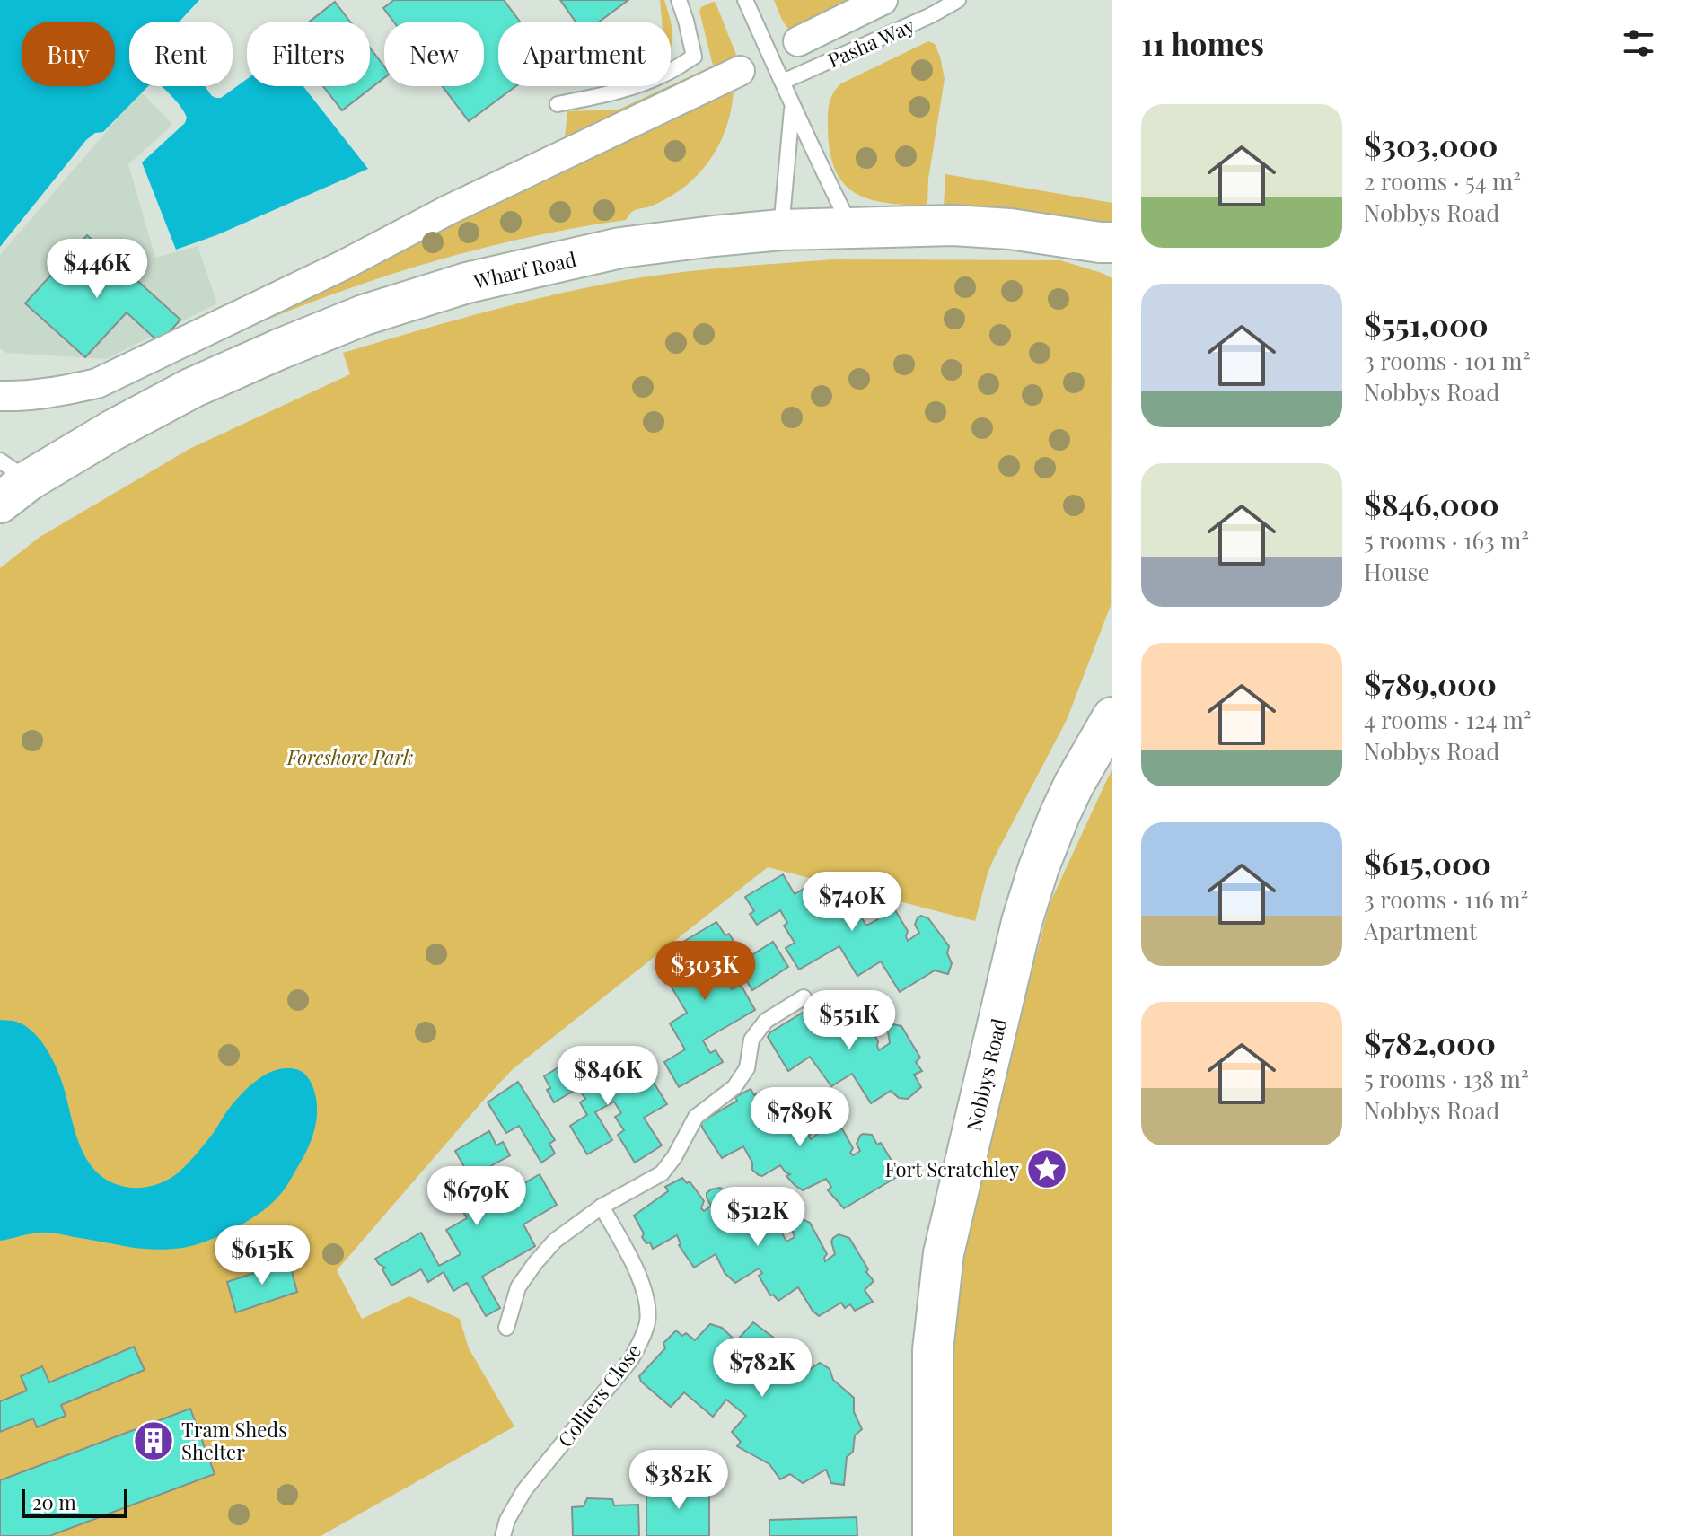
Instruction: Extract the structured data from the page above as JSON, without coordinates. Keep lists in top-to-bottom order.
{
  "streets": {
    "street": ["Wharf Road", "Nobbys Road"],
    "lane": ["Pasha Way", "Colliers Close"]
  },
  "parks": ["Foreshore Park"],
  "places": {
    "place": ["Fort Scratchley"],
    "building": ["Tram Sheds Shelter"]
  },
  "scale_bar": "20 m",
  "page": {
    "heading": "11 homes",
    "chip": [
      "Buy",
      "Rent",
      "Filters",
      "New",
      "Apartment"
    ],
    "list": [
      {
        "name": "$303,000",
        "note": "2 rooms · 54 m² · Nobbys Road"
      },
      {
        "name": "$551,000",
        "note": "3 rooms · 101 m² · Nobbys Road"
      },
      {
        "name": "$846,000",
        "note": "5 rooms · 163 m² · House"
      },
      {
        "name": "$789,000",
        "note": "4 rooms · 124 m² · Nobbys Road"
      },
      {
        "name": "$615,000",
        "note": "3 rooms · 116 m² · Apartment"
      },
      {
        "name": "$782,000",
        "note": "5 rooms · 138 m² · Nobbys Road"
      }
    ],
    "price": [
      "$446K",
      "$740K",
      "$303K",
      "$551K",
      "$846K",
      "$789K",
      "$679K",
      "$512K",
      "$615K",
      "$782K",
      "$382K"
    ],
    "scale": "20 m"
  }
}
